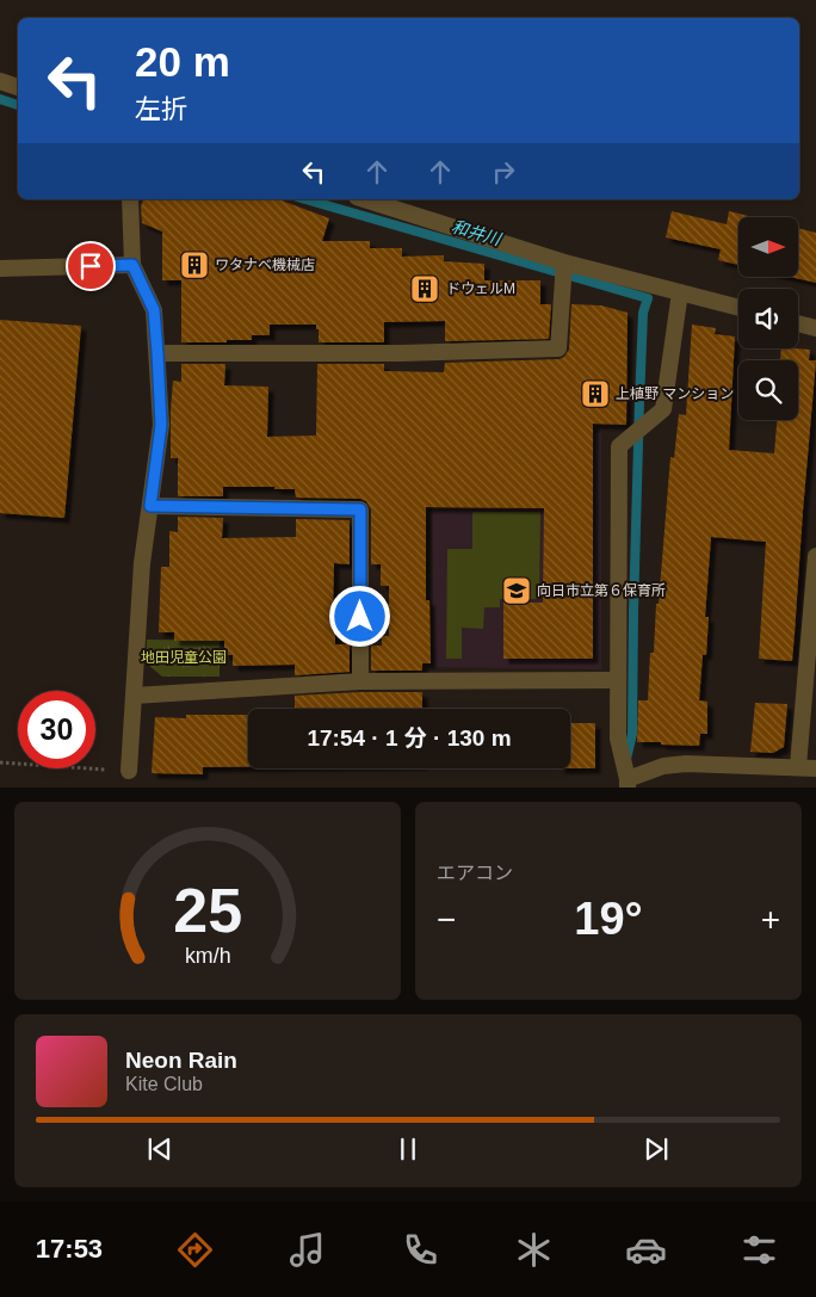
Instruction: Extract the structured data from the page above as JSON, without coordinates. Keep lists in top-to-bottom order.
{
  "water": ["和井川"],
  "parks": ["地田児童公園"],
  "places": {
    "building": ["ワタナベ機械店", "ドウェルM", "上植野 マンション"],
    "school or university": ["向日市立第６保育所"]
  },
  "north": "right",
  "page": {
    "turn": ["20 m", "左折"],
    "limit": "30",
    "trip": "17:54 · 1 分 · 130 m",
    "tile": "エアコン",
    "heat": ["−", "19°", "+"],
    "song": ["Neon Rain", "Kite Club"],
    "tabs": "17:53",
    "gauge": ["25", "km/h"]
  }
}
